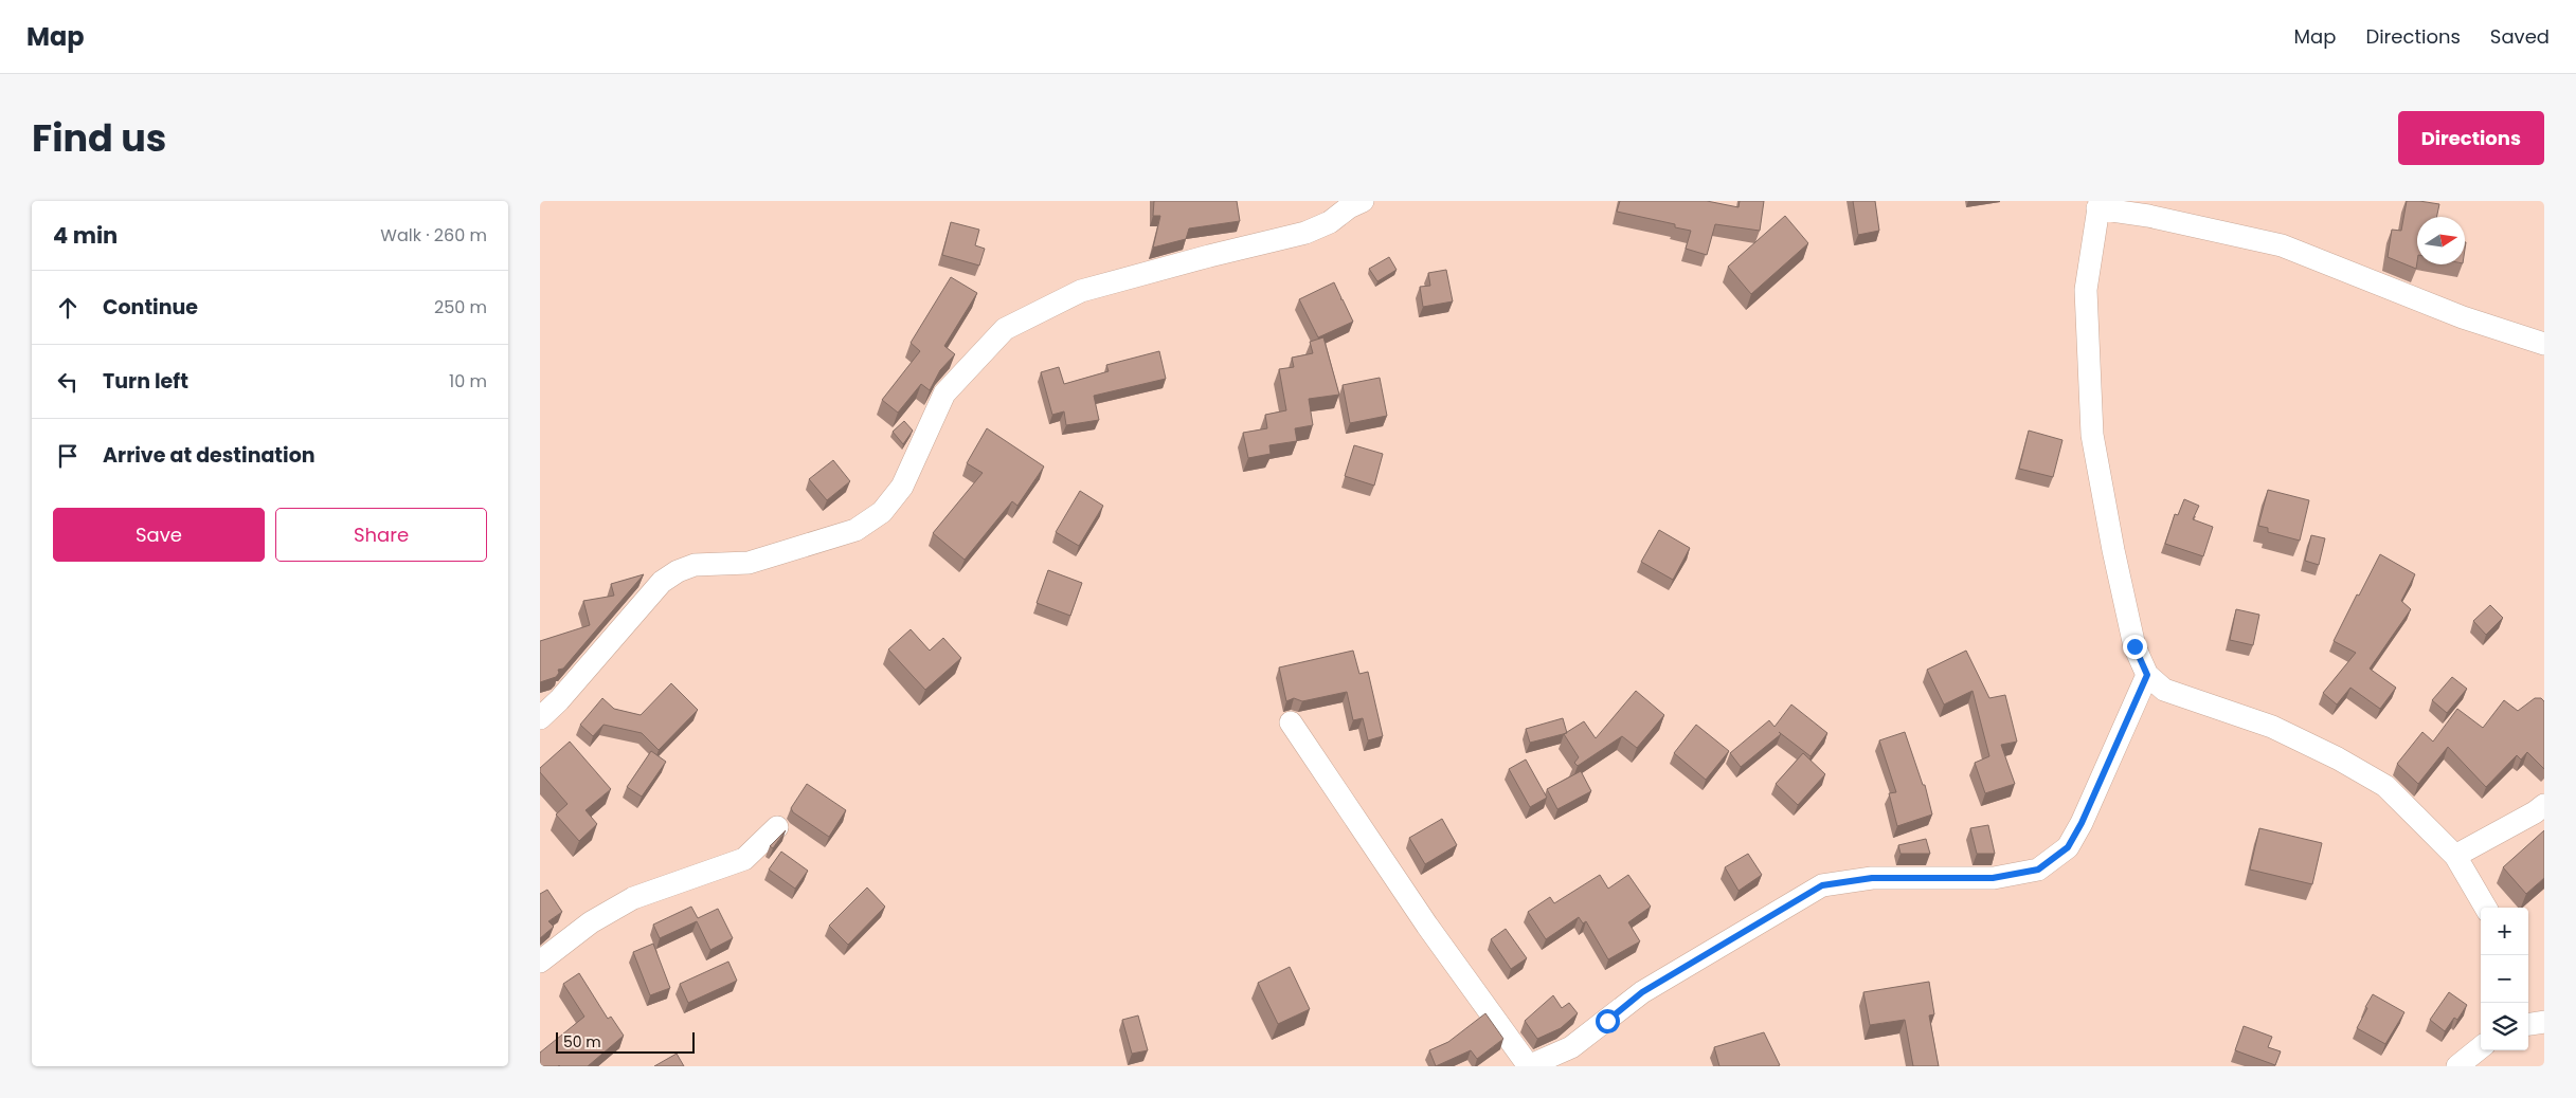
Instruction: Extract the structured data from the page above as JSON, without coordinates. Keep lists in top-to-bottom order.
{
  "scale_bar": "50 m",
  "north": "right",
  "page": {
    "header": "Map",
    "nav": ["Map", "Directions", "Saved"],
    "title": "Find us",
    "buttons": [
      "Directions",
      ["Save", "Share"]
    ],
    "heading": ["4 min", "Walk · 260 m"],
    "list": [
      ["Continue", "250 m"],
      ["Turn left", "10 m"],
      "Arrive at destination"
    ],
    "map_buttons": ["+", "−"],
    "scale": "50 m"
  }
}
